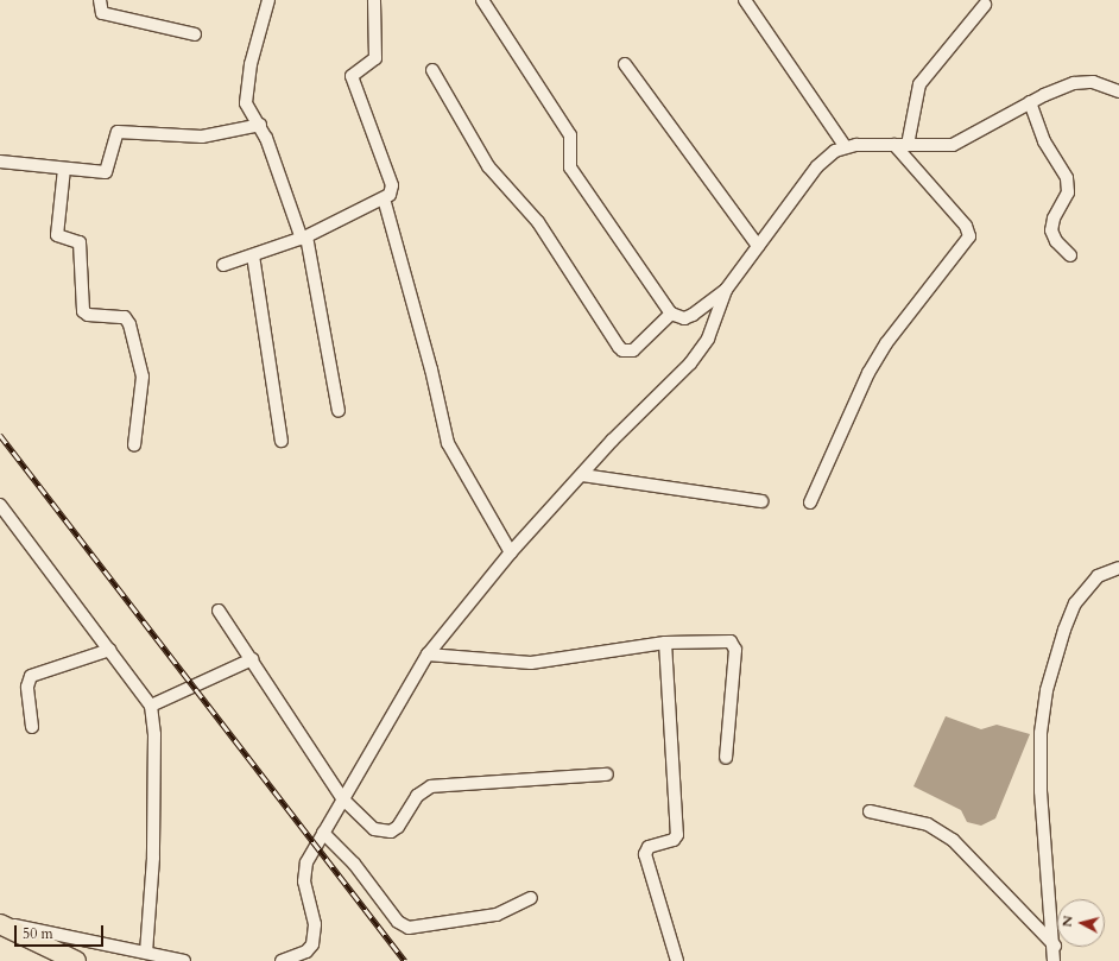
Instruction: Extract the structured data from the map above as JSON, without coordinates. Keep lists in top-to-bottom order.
{
  "scale_bar": "50 m",
  "north": "left"
}
